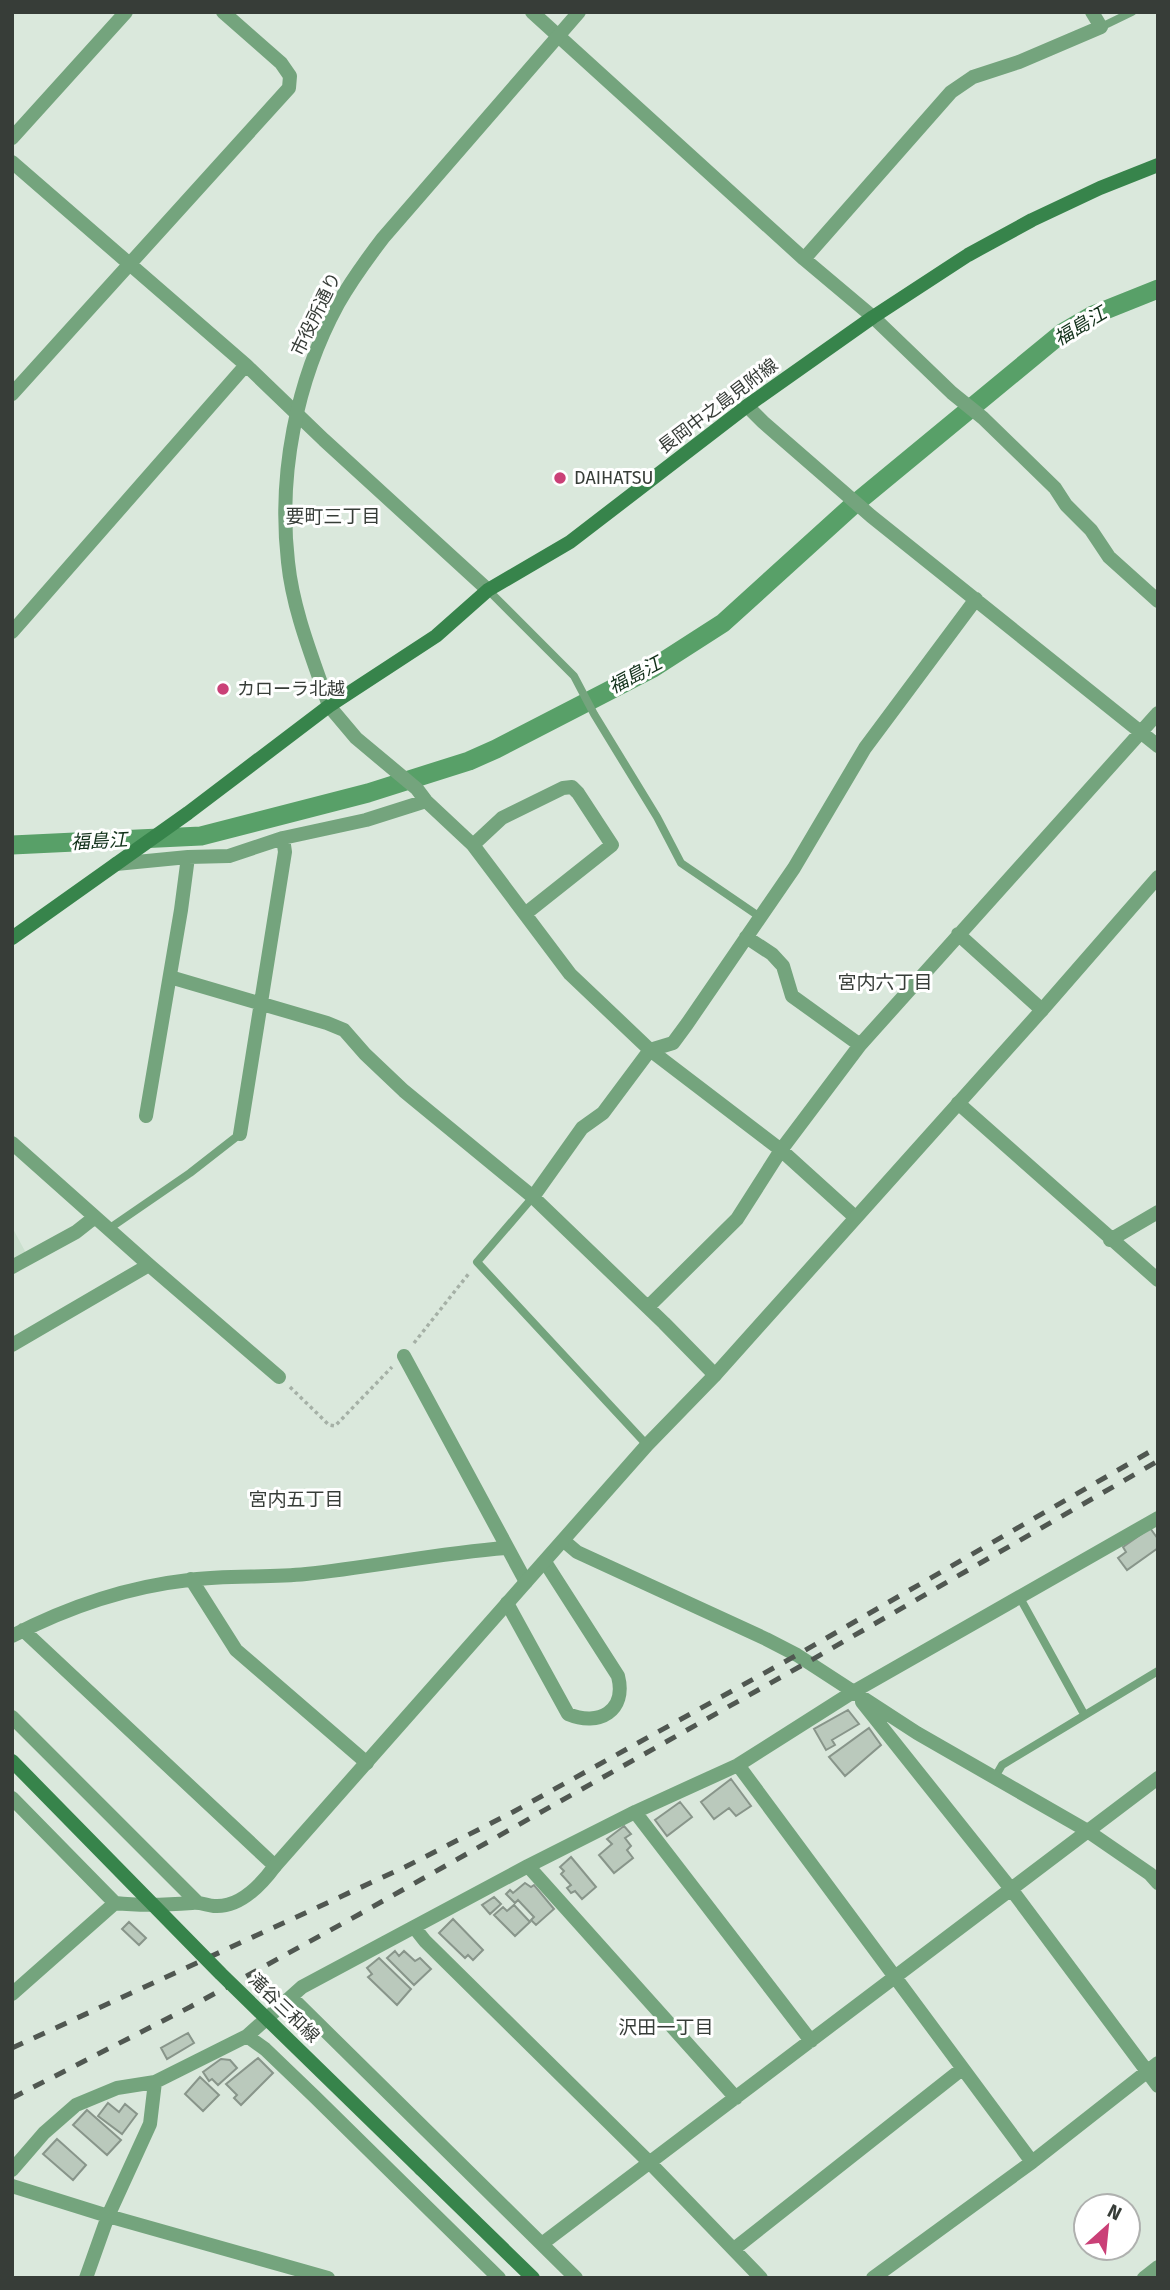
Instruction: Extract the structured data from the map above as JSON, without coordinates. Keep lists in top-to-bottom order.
{
  "streets": {
    "main road": ["長岡中之島見附線", "滝谷三和線"],
    "street": ["市役所通り"]
  },
  "crossings": [
    ["市役所通り", "長岡中之島見附線"]
  ],
  "districts": [
    "要町三丁目",
    "宮内六丁目",
    "宮内五丁目",
    "沢田一丁目"
  ],
  "water": ["福島江"],
  "places": ["DAIHATSU", "カローラ北越"],
  "north": "top right"
}
